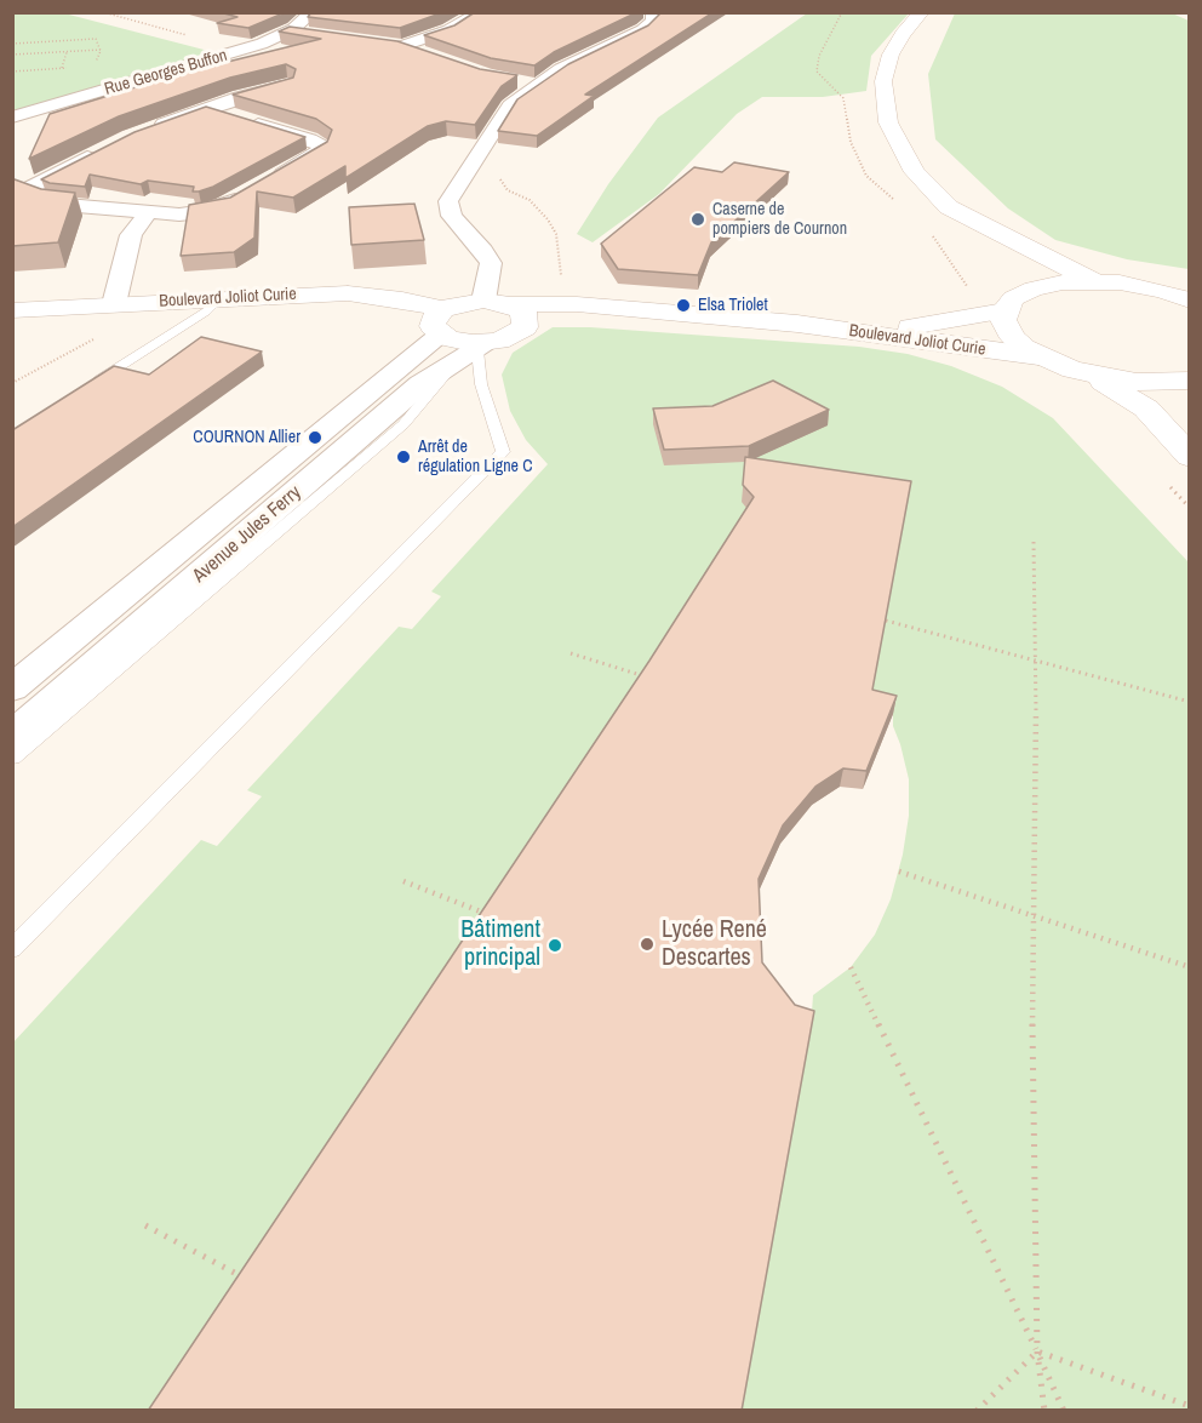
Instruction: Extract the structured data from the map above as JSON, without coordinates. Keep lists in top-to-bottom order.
{
  "streets": {
    "main road": ["Boulevard Joliot Curie"],
    "street": ["Rue Georges Buffon", "Avenue Jules Ferry"]
  },
  "crossings": [
    ["Boulevard Joliot Curie", "Avenue Jules Ferry"]
  ],
  "places": [
    "Caserne de pompiers de Cournon",
    "Elsa Triolet",
    "COURNON Allier",
    "Arrêt de régulation Ligne C",
    "Lycée René Descartes",
    "Bâtiment principal"
  ]
}
